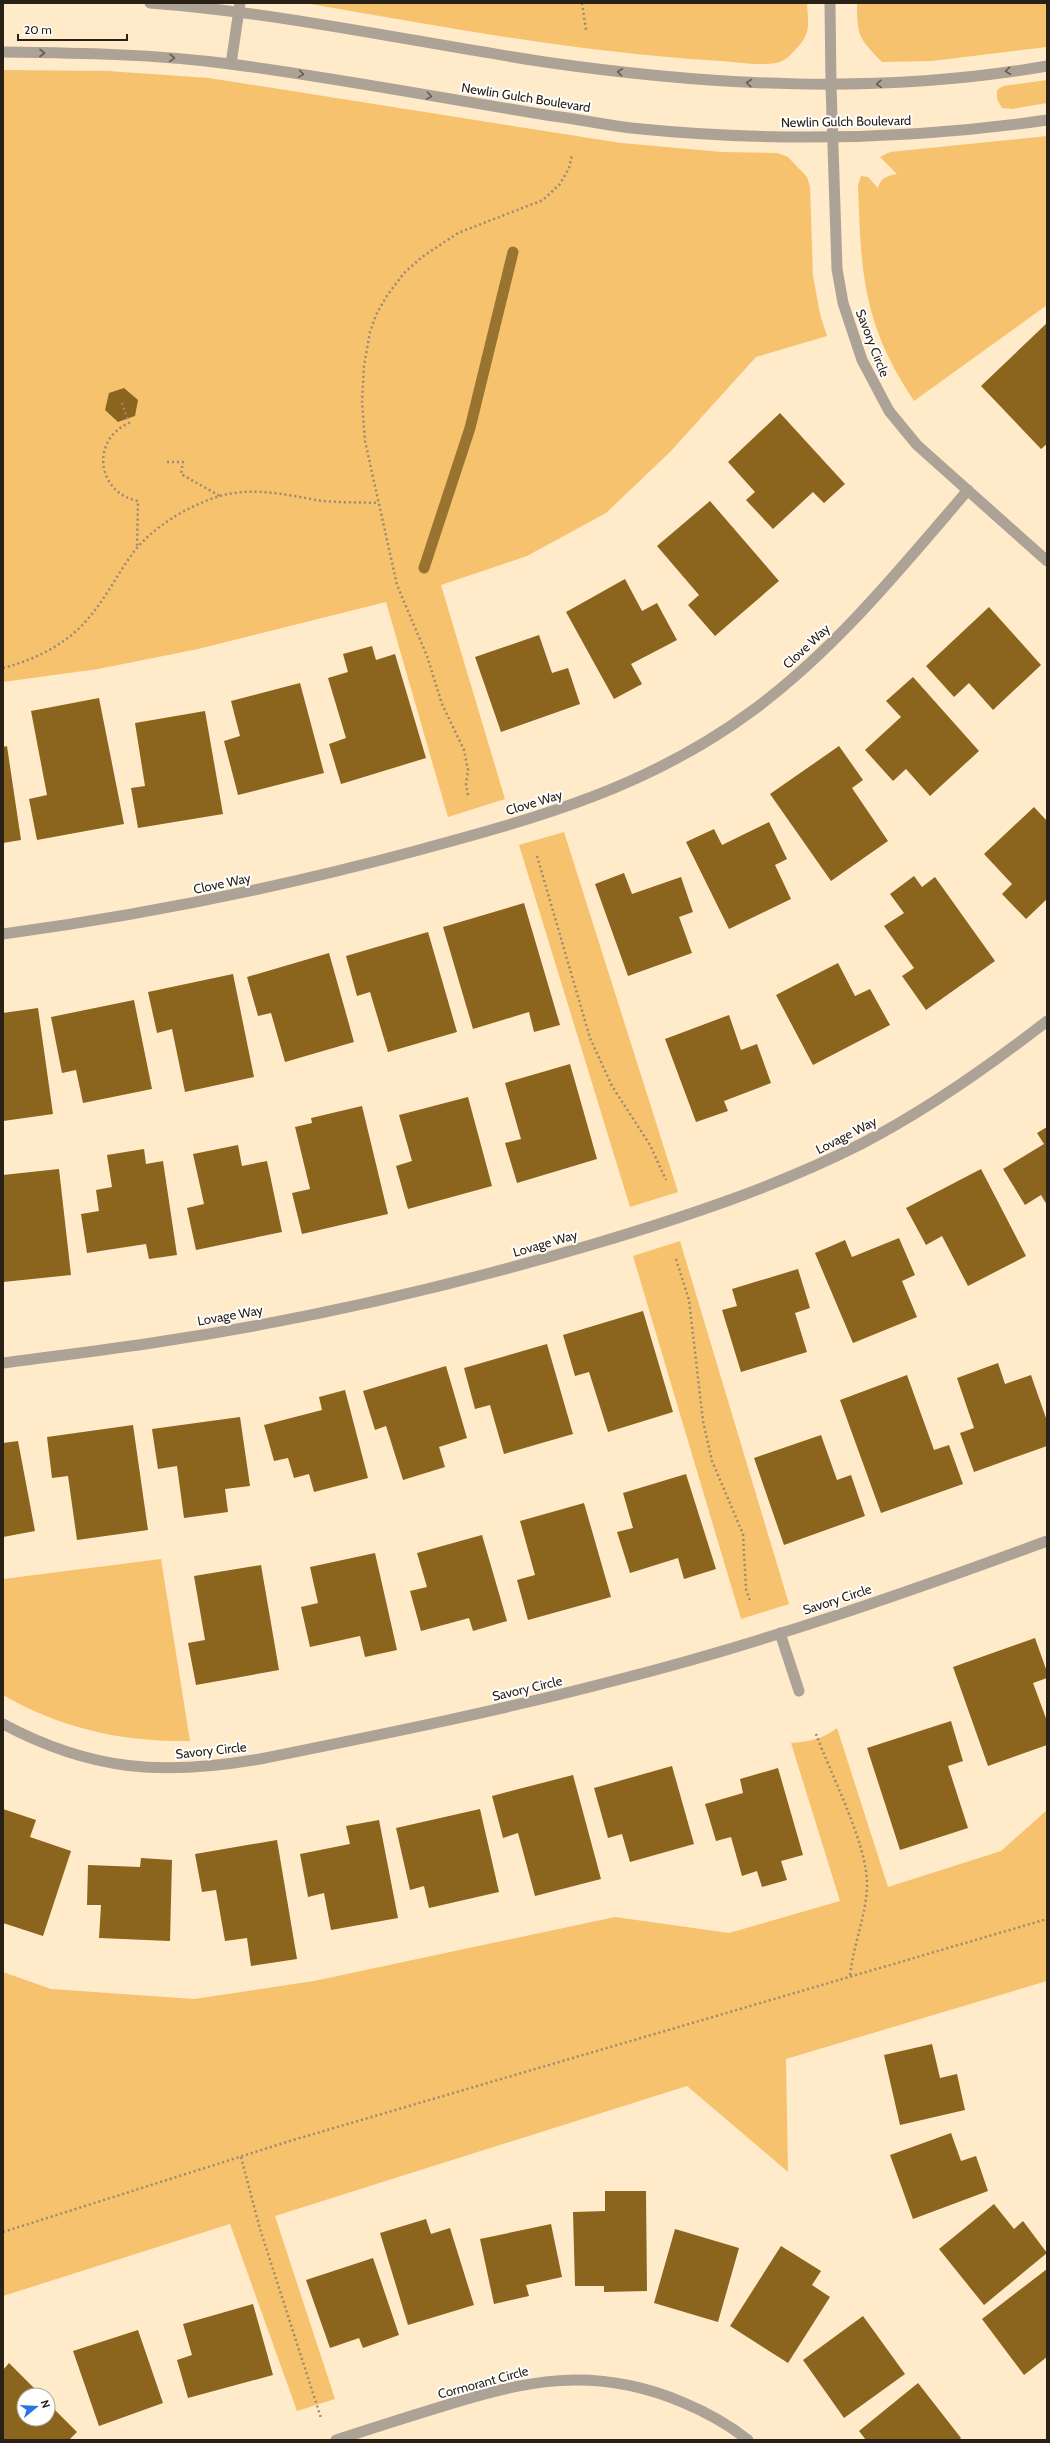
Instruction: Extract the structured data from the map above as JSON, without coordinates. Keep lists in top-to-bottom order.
{
  "streets": {
    "street": [
      "Newlin Gulch Boulevard",
      "Savory Circle",
      "Clove Way",
      "Lovage Way",
      "Cormorant Circle"
    ]
  },
  "crossings": [
    ["Newlin Gulch Boulevard", "Savory Circle"],
    ["Savory Circle", "Clove Way"]
  ],
  "scale_bar": "20 m",
  "north": "right"
}
